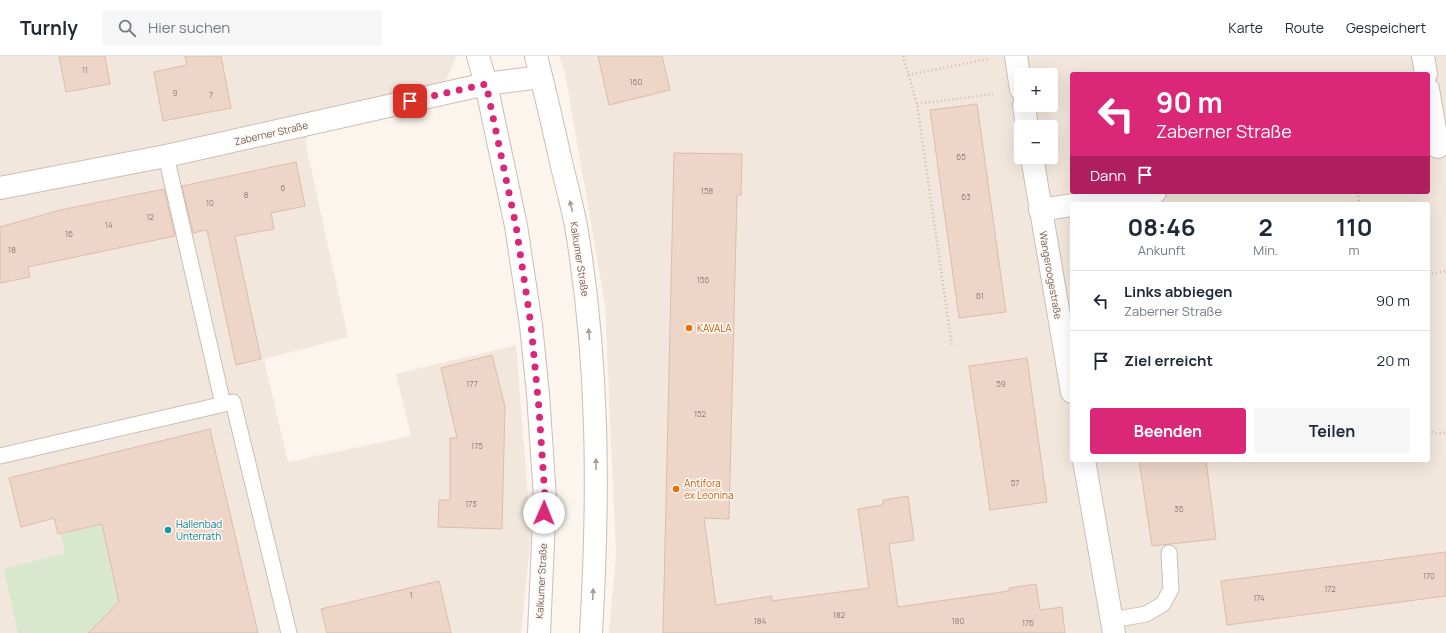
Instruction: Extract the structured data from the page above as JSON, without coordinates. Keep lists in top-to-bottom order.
{
  "streets": {
    "street": ["Zaberner Straße", "Kalkumer Straße", "Wangeroogestraße"]
  },
  "crossings": [
    ["Zaberner Straße", "Kalkumer Straße"]
  ],
  "places": ["KAVALA", "Antifora ex Leonina", "Hallenbad Unterrath"],
  "house_numbers": [
    "11",
    "160",
    "9",
    "7",
    "65",
    "6",
    "158",
    "8",
    "63",
    "10",
    "12",
    "14",
    "16",
    "18",
    "156",
    "61",
    "177",
    "59",
    "152",
    "175",
    "57",
    "173",
    "36",
    "170",
    "172",
    "1",
    "174",
    "182",
    "184",
    "180",
    "176"
  ],
  "page": {
    "header": "Turnly",
    "search": "Hier suchen",
    "nav": ["Karte", "Route", "Gespeichert"],
    "map_buttons": ["+", "−"],
    "turn": ["90 m", "Zaberner Straße"],
    "then": "Dann",
    "eta": [
      "08:46",
      "Ankunft",
      "2",
      "Min.",
      "110",
      "m"
    ],
    "list": [
      {
        "name": "Links abbiegen",
        "note": "Zaberner Straße",
        "value": "90 m"
      },
      {
        "name": "Ziel erreicht",
        "value": "20 m"
      }
    ],
    "buttons": ["Beenden", "Teilen"]
  }
}
